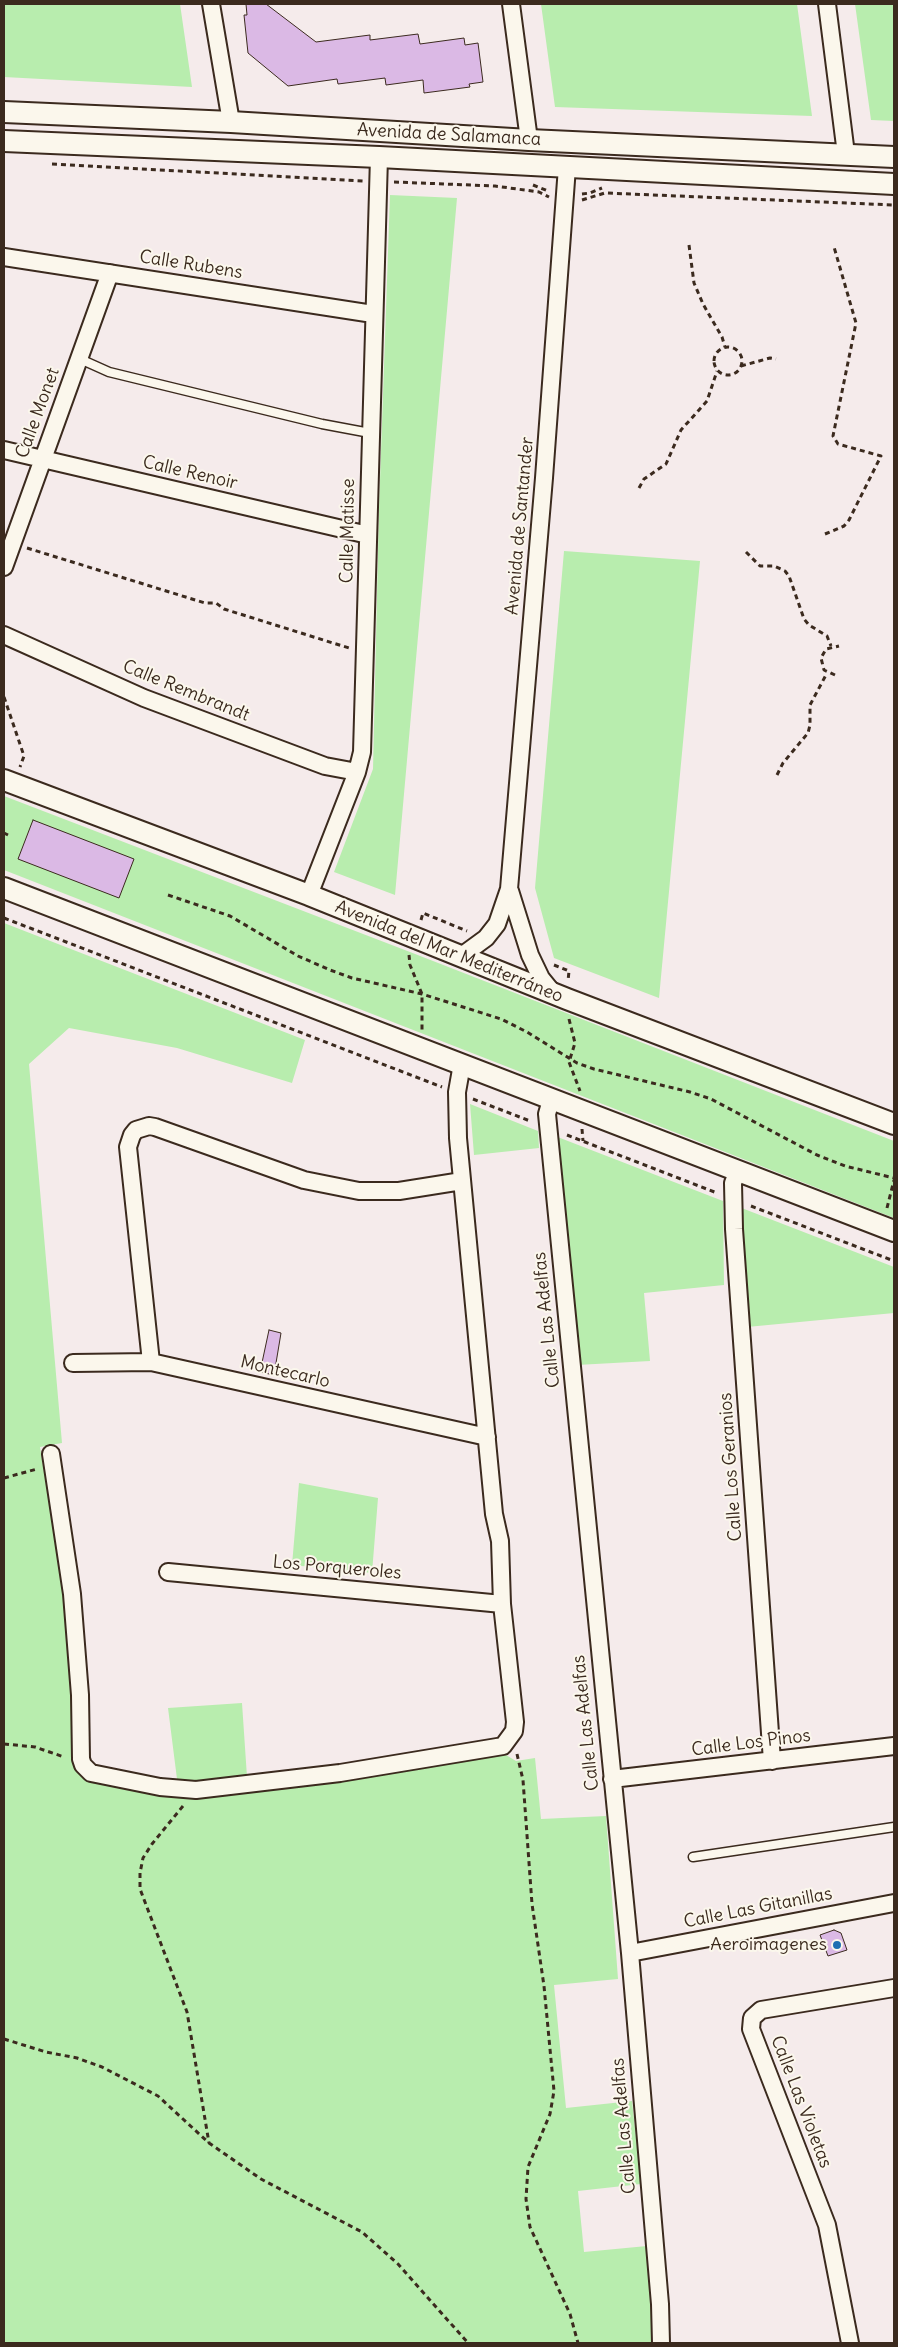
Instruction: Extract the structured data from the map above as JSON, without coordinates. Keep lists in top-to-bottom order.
{
  "streets": {
    "street": [
      "Avenida de Salamanca",
      "Calle Rubens",
      "Calle Monet",
      "Calle Renoir",
      "Avenida de Santander",
      "Calle Matisse",
      "Calle Rembrandt",
      "Avenida del Mar Mediterráneo",
      "Calle Las Adelfas",
      "Montecarlo",
      "Calle Los Geranios",
      "Los Porqueroles",
      "Calle Los Pinos",
      "Calle Las Gitanillas",
      "Calle Las Violetas"
    ]
  },
  "crossings": [
    ["Avenida de Salamanca", "Avenida de Santander"],
    ["Avenida de Salamanca", "Calle Matisse"],
    ["Calle Rubens", "Calle Monet"],
    ["Calle Rubens", "Calle Matisse"],
    ["Calle Monet", "Calle Renoir"],
    ["Calle Renoir", "Calle Matisse"],
    ["Avenida de Santander", "Avenida del Mar Mediterráneo"],
    ["Calle Matisse", "Calle Rembrandt"],
    ["Calle Matisse", "Avenida del Mar Mediterráneo"],
    ["Calle Las Adelfas", "Calle Los Pinos"],
    ["Calle Las Adelfas", "Calle Las Gitanillas"],
    ["Calle Los Geranios", "Calle Los Pinos"]
  ],
  "places": ["Aeroimagenes"]
}
